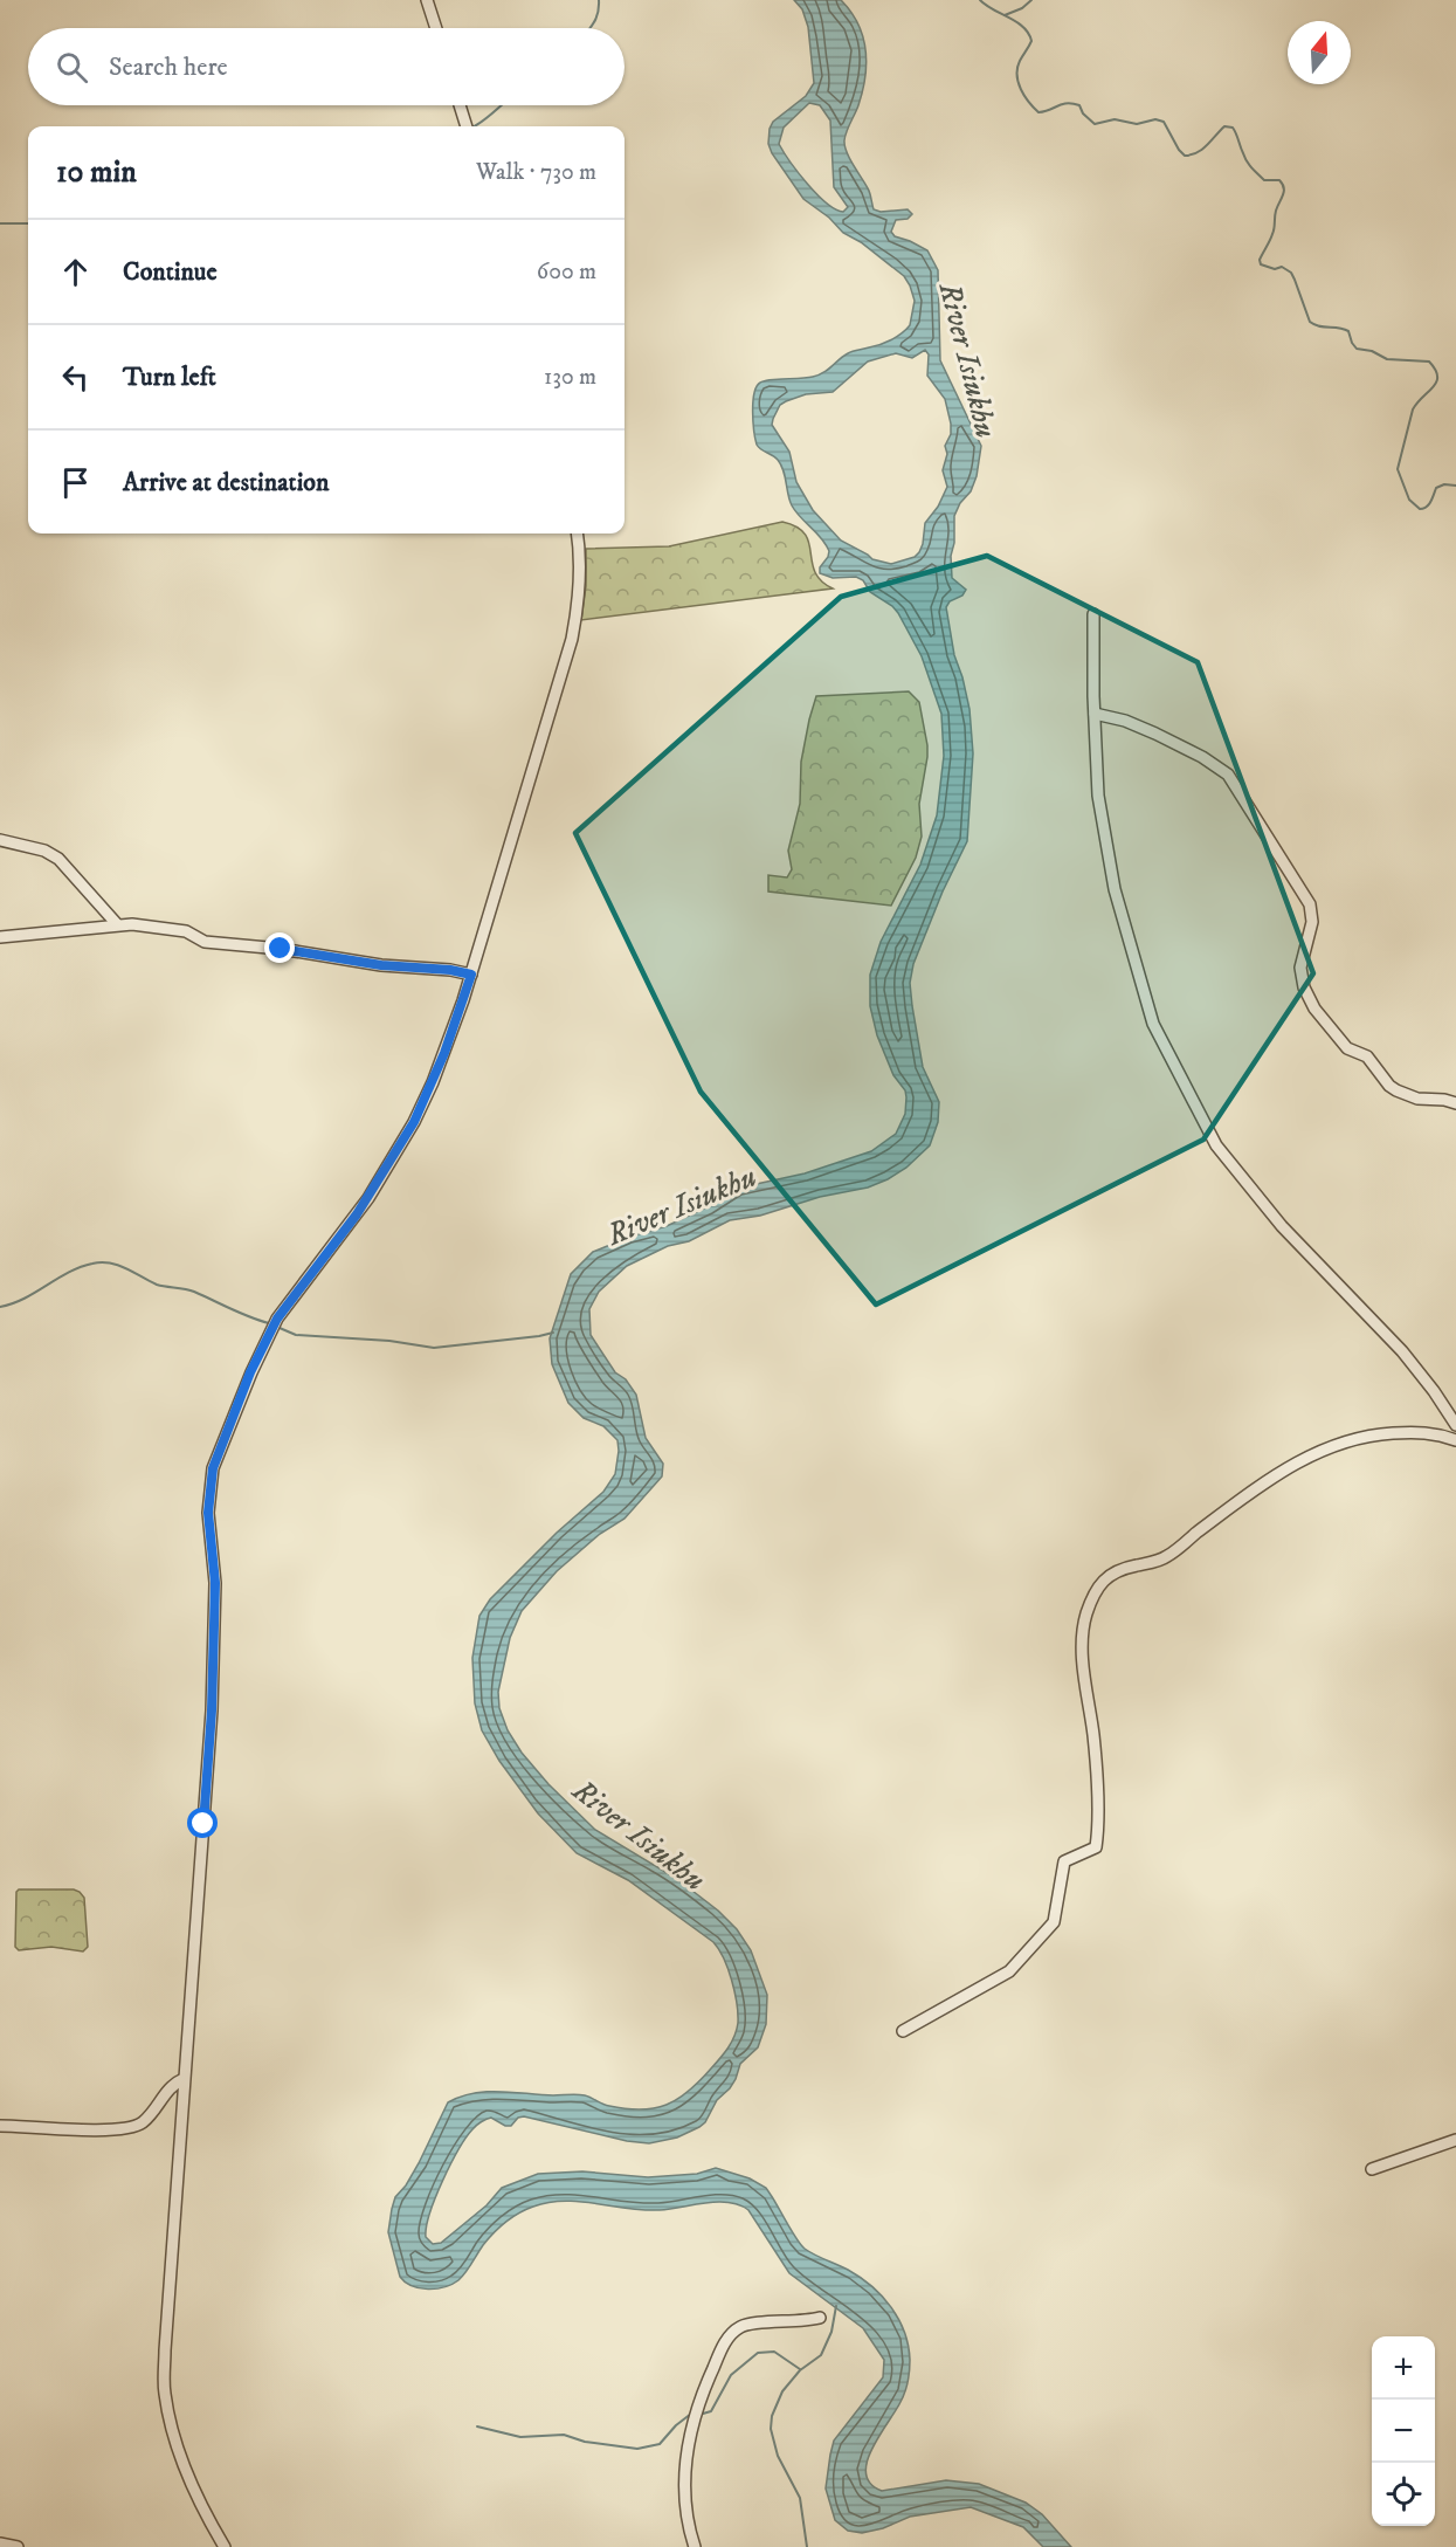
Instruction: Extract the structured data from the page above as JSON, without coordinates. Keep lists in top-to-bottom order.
{
  "water": ["River Isiukhu"],
  "north": "top",
  "page": {
    "search": "Search here",
    "heading": ["10 min", "Walk · 730 m"],
    "list": [
      ["Continue", "600 m"],
      ["Turn left", "130 m"],
      "Arrive at destination"
    ],
    "map_buttons": ["+", "−"]
  }
}
